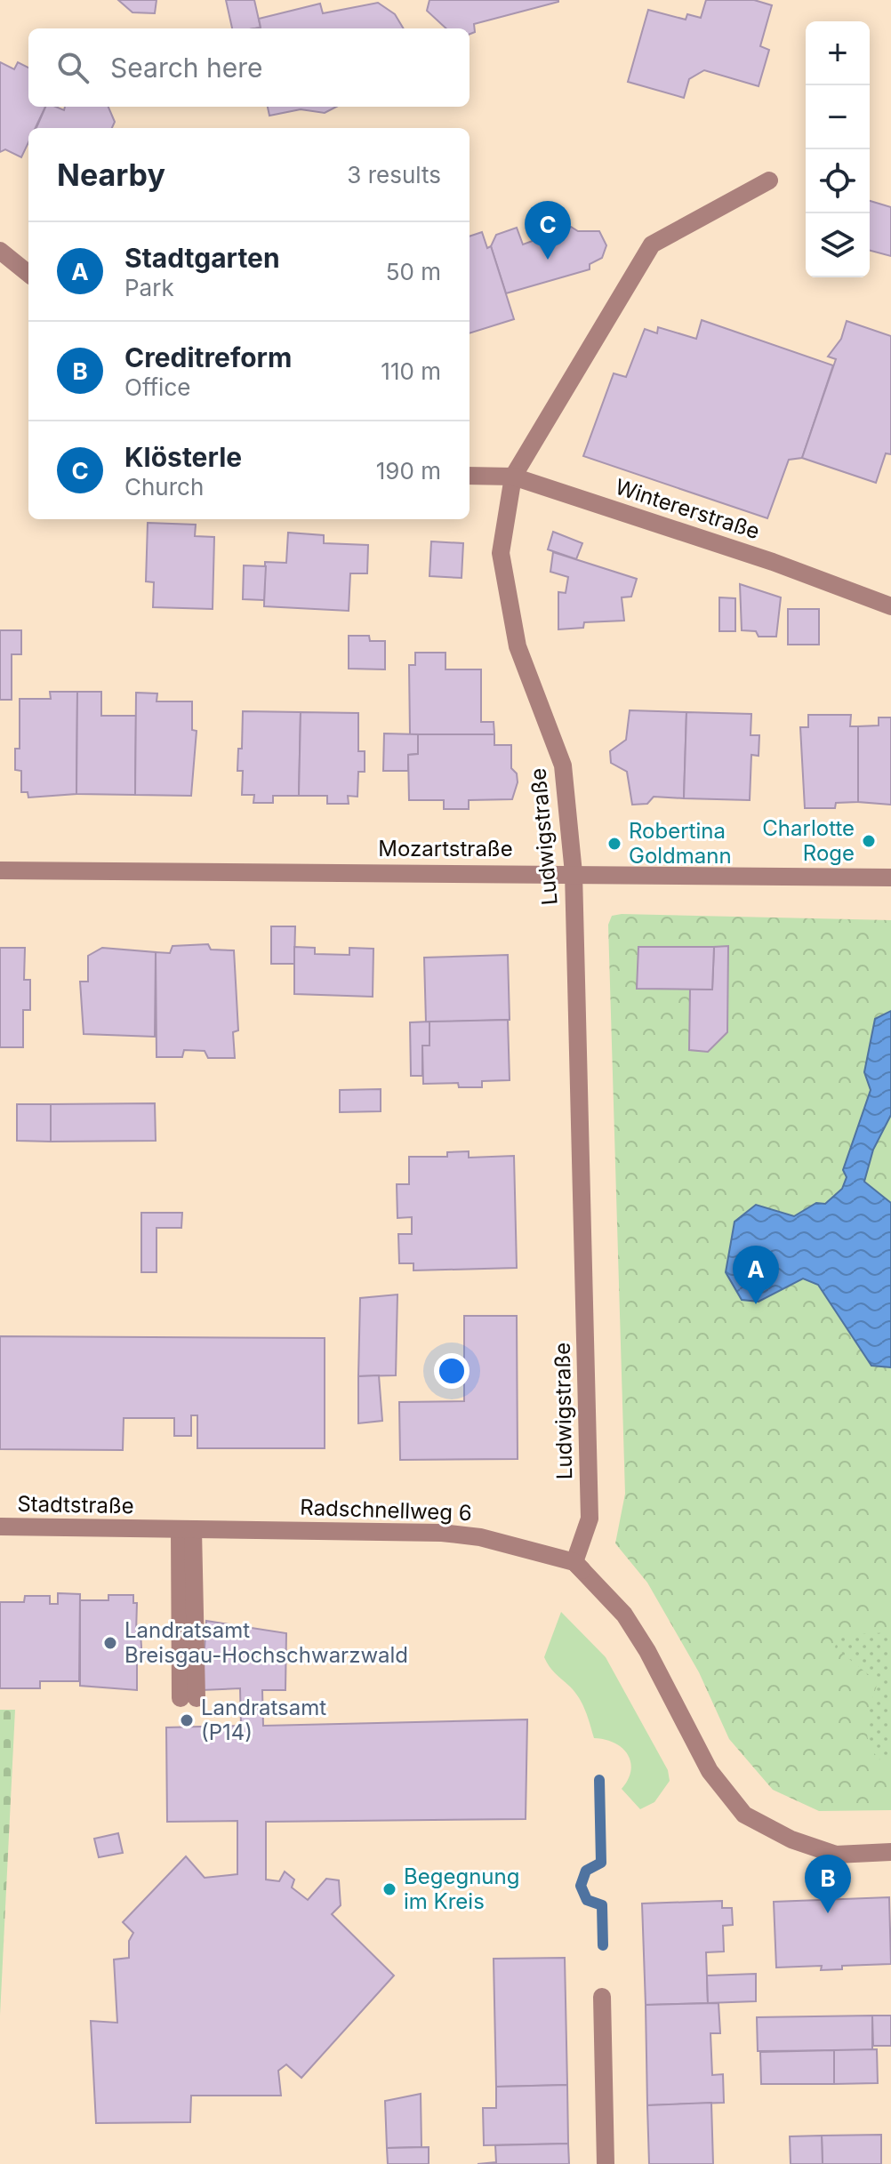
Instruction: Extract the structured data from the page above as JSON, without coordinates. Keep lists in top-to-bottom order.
{
  "streets": {
    "street": [
      "Wintererstraße",
      "Ludwigstraße",
      "Mozartstraße",
      "Stadtstraße",
      "Radschnellweg 6"
    ]
  },
  "crossings": [
    ["Wintererstraße", "Ludwigstraße"],
    ["Ludwigstraße", "Mozartstraße"],
    ["Ludwigstraße", "Radschnellweg 6"],
    ["Stadtstraße", "Radschnellweg 6"]
  ],
  "places": [
    "Charlotte Roge",
    "Robertina Goldmann",
    "Landratsamt Breisgau-Hochschwarzwald",
    "Landratsamt (P14)",
    "Begegnung im Kreis"
  ],
  "page": {
    "map_buttons": ["+", "−"],
    "search": "Search here",
    "heading": ["Nearby", "3 results"],
    "pins": ["C", "A", "B"],
    "list": [
      {
        "mark": "A",
        "name": "Stadtgarten",
        "note": "Park",
        "value": "50 m"
      },
      {
        "mark": "B",
        "name": "Creditreform",
        "note": "Office",
        "value": "110 m"
      },
      {
        "mark": "C",
        "name": "Klösterle",
        "note": "Church",
        "value": "190 m"
      }
    ]
  }
}
